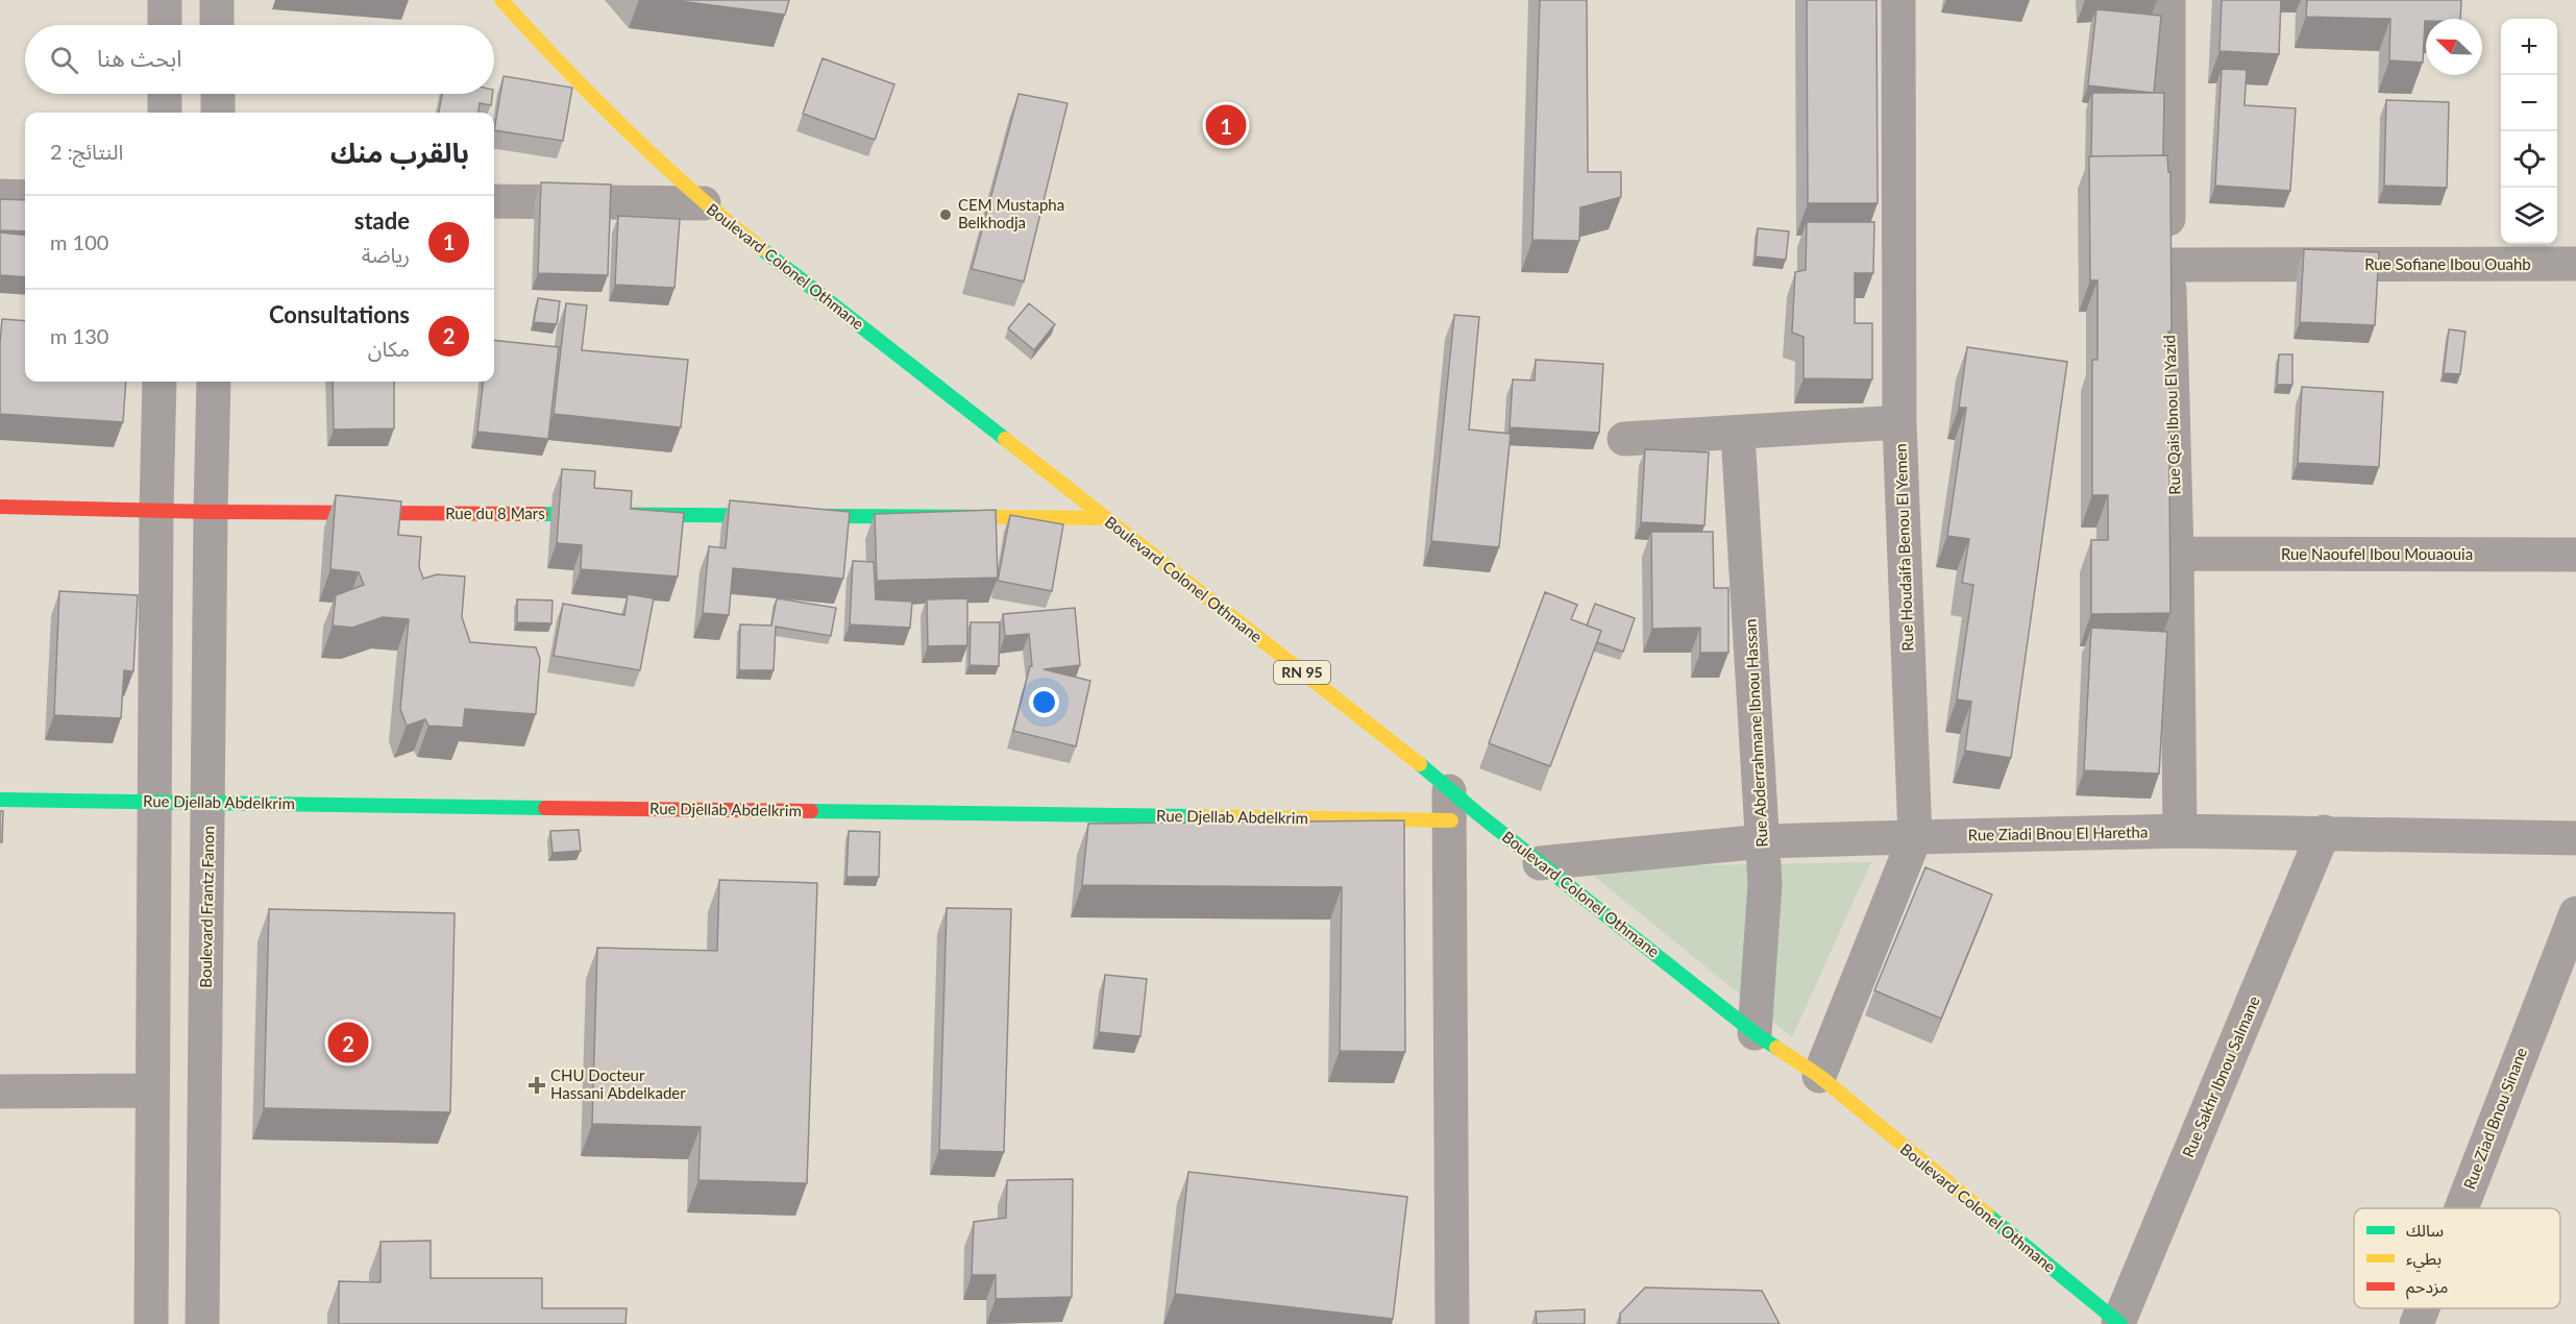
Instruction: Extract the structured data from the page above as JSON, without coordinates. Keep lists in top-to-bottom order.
{
  "streets": {
    "street": [
      "Rue Sofiane Ibou Ouahb",
      "Boulevard Colonel Othmane",
      "Rue Qais Ibnou El Yazid",
      "Rue du 8 Mars",
      "Rue Houdaifa Benou El Yemen",
      "Rue Naoufel Ibou Mouaouia",
      "RN 95",
      "Rue Abderrahmane Ibnou Hassan",
      "Rue Djellab Abdelkrim",
      "Rue Ziadi Bnou El Haretha",
      "Boulevard Frantz Fanon",
      "Rue Sakhr Ibnou Salmane",
      "Rue Ziad Bnou Sinane"
    ]
  },
  "crossings": [
    ["Rue Sofiane Ibou Ouahb", "Rue Qais Ibnou El Yazid"],
    ["Boulevard Colonel Othmane", "Rue du 8 Mars"],
    ["Boulevard Colonel Othmane", "Rue Houdaifa Benou El Yemen"],
    ["Boulevard Colonel Othmane", "Rue Abderrahmane Ibnou Hassan"],
    ["Boulevard Colonel Othmane", "Rue Djellab Abdelkrim"],
    ["Boulevard Colonel Othmane", "Rue Ziadi Bnou El Haretha"],
    ["Boulevard Colonel Othmane", "Rue Sakhr Ibnou Salmane"],
    ["Rue Qais Ibnou El Yazid", "Rue Naoufel Ibou Mouaouia"],
    ["Rue Qais Ibnou El Yazid", "Rue Ziadi Bnou El Haretha"],
    ["Rue du 8 Mars", "Boulevard Frantz Fanon"],
    ["Rue Houdaifa Benou El Yemen", "Rue Ziadi Bnou El Haretha"],
    ["Rue Abderrahmane Ibnou Hassan", "Rue Ziadi Bnou El Haretha"],
    ["Rue Djellab Abdelkrim", "Boulevard Frantz Fanon"],
    ["Rue Ziadi Bnou El Haretha", "Rue Sakhr Ibnou Salmane"]
  ],
  "places": {
    "other": ["CEM Mustapha Belkhodja"],
    "health": ["CHU Docteur Hassani Abdelkader"]
  },
  "legend": ["سالك", "بطيء", "مزدحم"],
  "north": "top left",
  "page": {
    "map_buttons": ["+", "−"],
    "search": "ابحث هنا",
    "pins": ["1", "2"],
    "heading": ["بالقرب منك", "النتائج: 2"],
    "list": [
      {
        "mark": "1",
        "name": "stade",
        "note": "رياضة",
        "value": "100 m"
      },
      {
        "mark": "2",
        "name": "Consultations",
        "note": "مكان",
        "value": "130 m"
      }
    ]
  }
}
